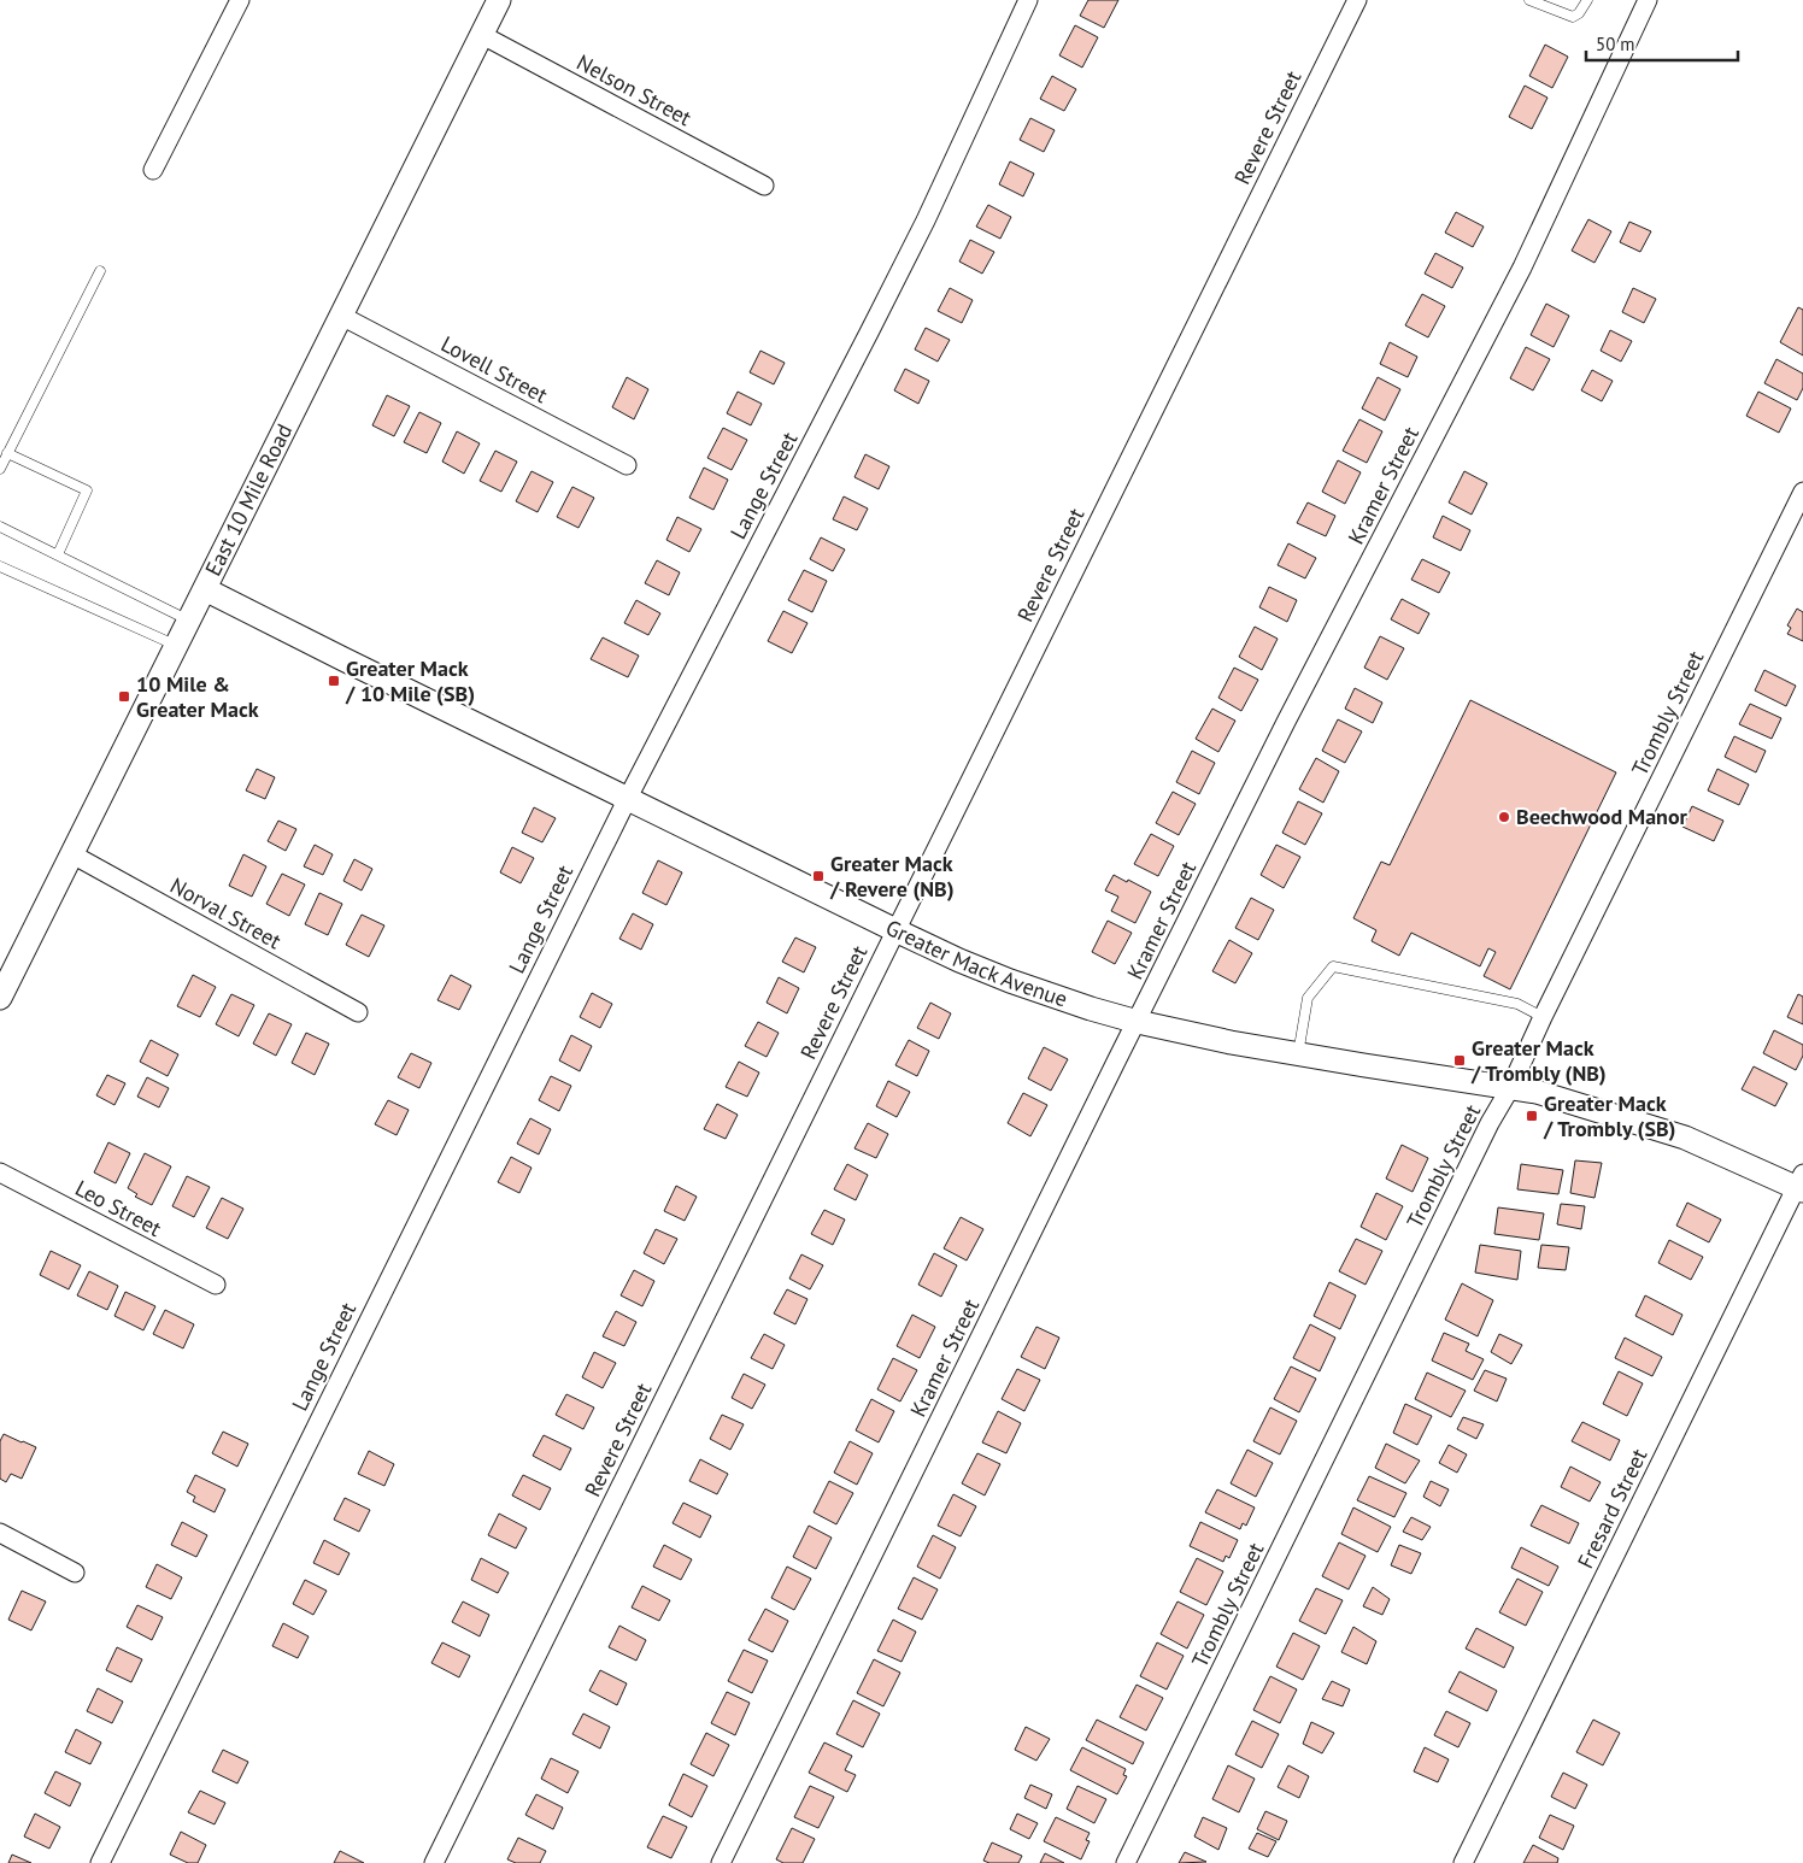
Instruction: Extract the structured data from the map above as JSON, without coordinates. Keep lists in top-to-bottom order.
{
  "streets": {
    "street": [
      "Nelson Street",
      "Revere Street",
      "Lovell Street",
      "Lange Street",
      "Kramer Street",
      "East 10 Mile Road",
      "Trombly Street",
      "Norval Street",
      "Greater Mack Avenue",
      "Leo Street",
      "Fresard Street"
    ]
  },
  "crossings": [
    ["Nelson Street", "East 10 Mile Road"],
    ["Revere Street", "Greater Mack Avenue"],
    ["Lovell Street", "East 10 Mile Road"],
    ["Lange Street", "Greater Mack Avenue"],
    ["Kramer Street", "Greater Mack Avenue"],
    ["East 10 Mile Road", "Norval Street"],
    ["East 10 Mile Road", "Greater Mack Avenue"],
    ["Trombly Street", "Greater Mack Avenue"],
    ["Greater Mack Avenue", "Fresard Street"]
  ],
  "places": {
    "transit": [
      "Greater Mack / 10 Mile (SB)",
      "10 Mile & Greater Mack",
      "Greater Mack / Revere (NB)",
      "Greater Mack / Trombly (NB)",
      "Greater Mack / Trombly (SB)"
    ],
    "other": ["Beechwood Manor"]
  },
  "scale_bar": "50 m"
}
